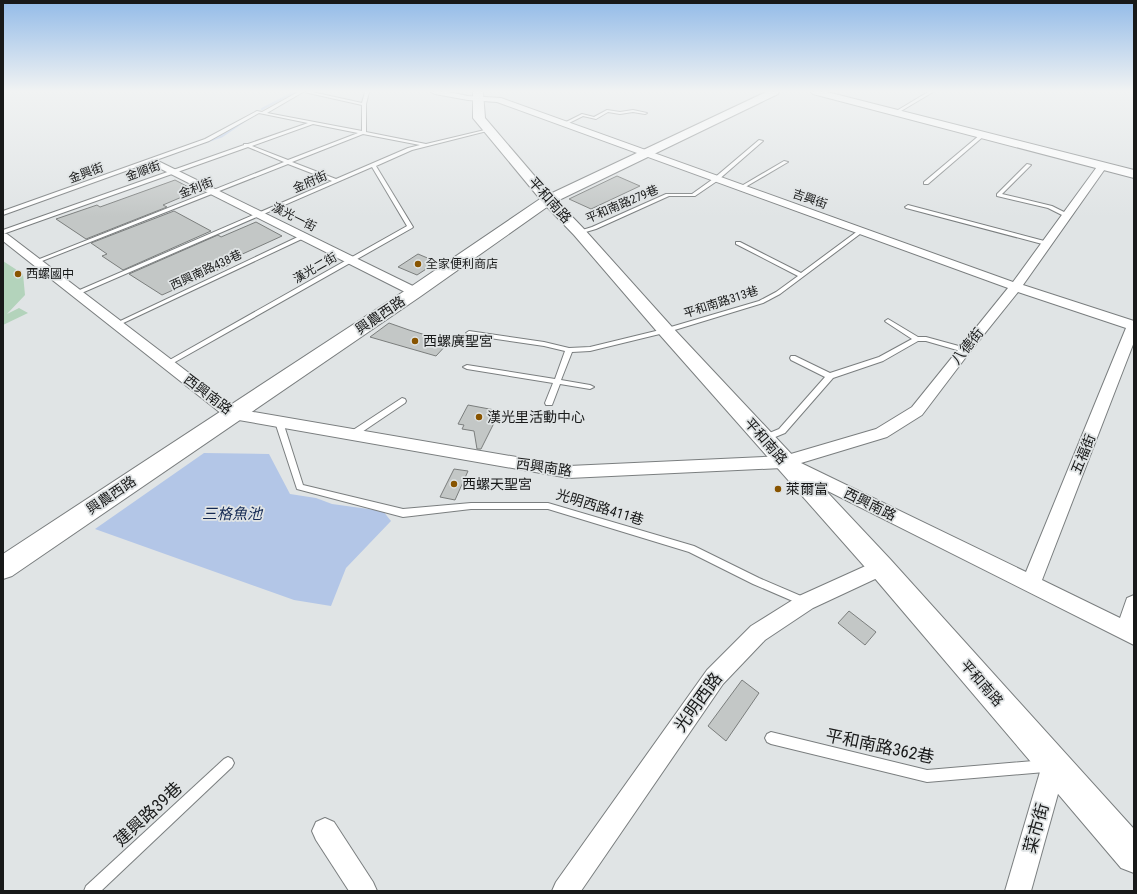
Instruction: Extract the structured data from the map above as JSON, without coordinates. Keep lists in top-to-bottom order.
{
  "streets": {
    "main road": ["平和南路", "興農西路"],
    "street": [
      "吉興街",
      "漢光一街",
      "八德街",
      "西興南路",
      "五福街",
      "光明西路",
      "菜市街"
    ],
    "lane": [
      "金順街",
      "金興街",
      "金府街",
      "金利街",
      "平和南路279巷",
      "漢光二街",
      "西興南路438巷",
      "平和南路313巷",
      "光明西路411巷",
      "平和南路362巷",
      "建興路39巷"
    ]
  },
  "crossings": [
    ["金順街", "漢光一街"],
    ["金興街", "金府街"],
    ["金府街", "漢光一街"],
    ["金府街", "漢光二街"],
    ["金府街", "西興南路"],
    ["金利街", "漢光一街"],
    ["金利街", "西興南路"],
    ["吉興街", "平和南路279巷"],
    ["吉興街", "平和南路313巷"],
    ["吉興街", "興農西路"],
    ["吉興街", "八德街"],
    ["吉興街", "五福街"],
    ["平和南路", "平和南路279巷"],
    ["平和南路", "平和南路313巷"],
    ["平和南路", "興農西路"],
    ["平和南路", "八德街"],
    ["平和南路", "西興南路"],
    ["平和南路", "光明西路"],
    ["平和南路", "平和南路362巷"],
    ["平和南路", "菜市街"],
    ["漢光一街", "漢光二街"],
    ["漢光一街", "西興南路438巷"],
    ["漢光一街", "興農西路"],
    ["漢光二街", "西興南路"],
    ["西興南路438巷", "西興南路"],
    ["興農西路", "西興南路"],
    ["八德街", "西興南路"],
    ["西興南路", "五福街"],
    ["西興南路", "光明西路411巷"],
    ["光明西路411巷", "光明西路"],
    ["平和南路362巷", "菜市街"]
  ],
  "water": ["三格魚池"],
  "places": [
    "全家便利商店",
    "西螺國中",
    "西螺廣聖宮",
    "漢光里活動中心",
    "西螺天聖宮",
    "萊爾富"
  ]
}
